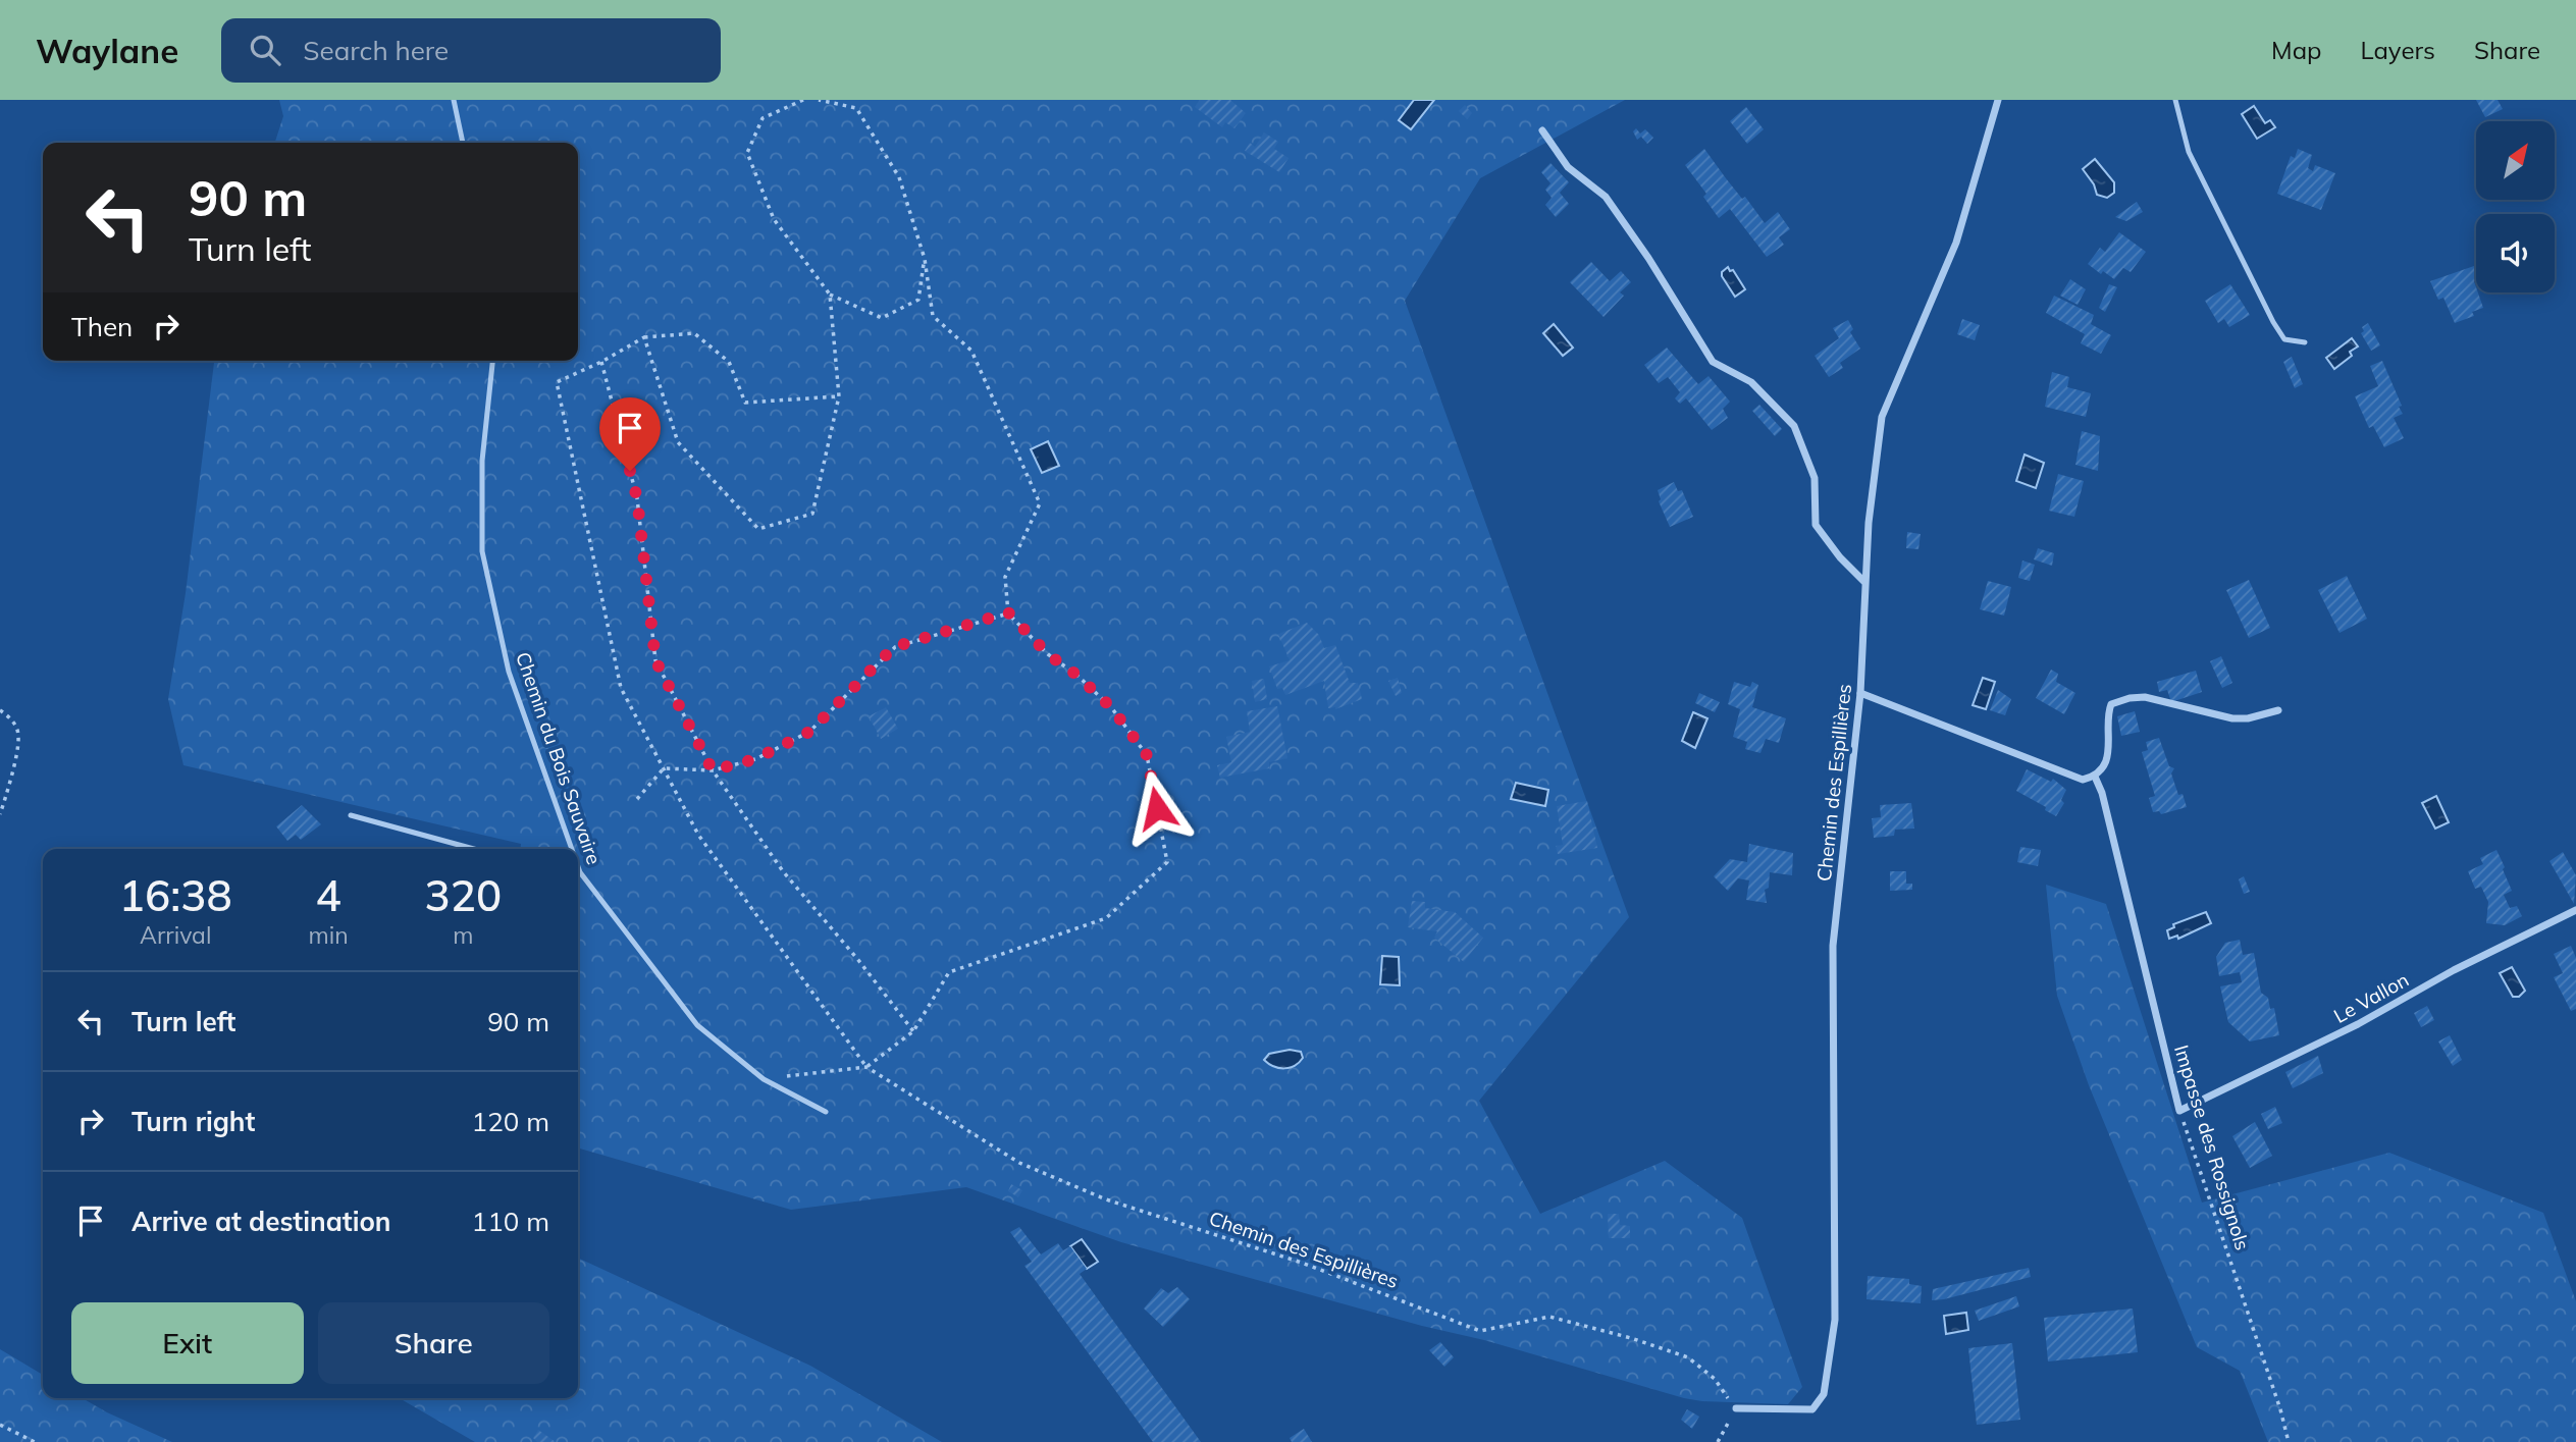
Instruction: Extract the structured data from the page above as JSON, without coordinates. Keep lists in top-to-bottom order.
{
  "streets": {
    "street": ["Chemin des Espillières", "Le Vallon", "Impasse des Rossignols"],
    "lane": ["Chemin du Bois Sauvaire"]
  },
  "crossings": [
    ["Le Vallon", "Impasse des Rossignols"]
  ],
  "north": "top right",
  "page": {
    "header": "Waylane",
    "search": "Search here",
    "nav": ["Map", "Layers", "Share"],
    "turn": ["90 m", "Turn left"],
    "then": "Then",
    "eta": [
      "16:38",
      "Arrival",
      "4",
      "min",
      "320",
      "m"
    ],
    "list": [
      {
        "name": "Turn left",
        "value": "90 m"
      },
      {
        "name": "Turn right",
        "value": "120 m"
      },
      {
        "name": "Arrive at destination",
        "value": "110 m"
      }
    ],
    "buttons": ["Exit", "Share"]
  }
}
